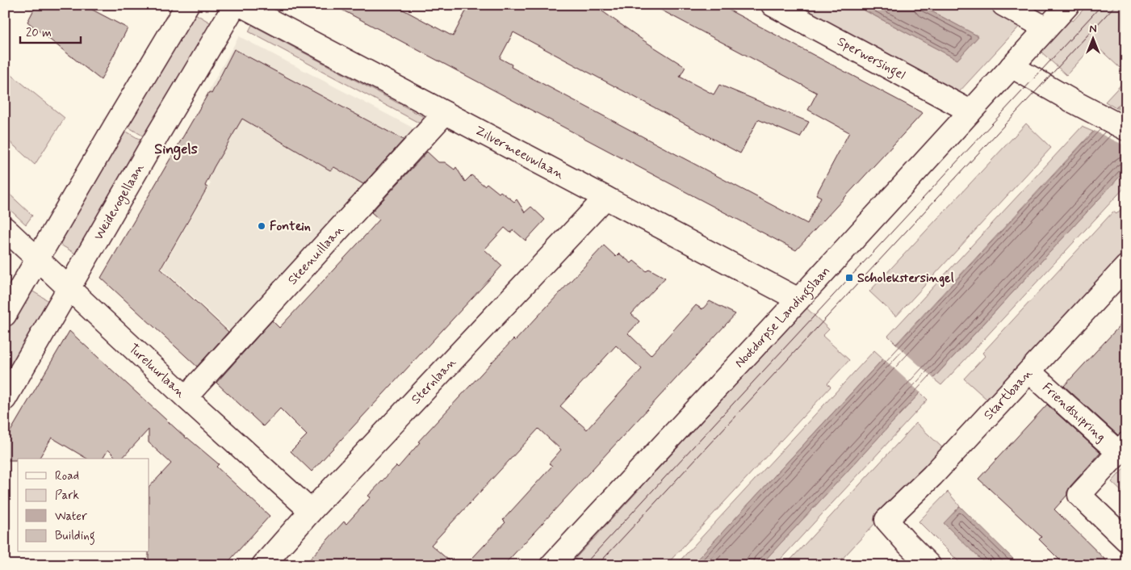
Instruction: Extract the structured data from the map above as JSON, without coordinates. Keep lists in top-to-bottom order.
{
  "streets": {
    "street": [
      "Sperwersingel",
      "Zilvermeeuwlaan",
      "Weidevogellaan",
      "Steenuillaan",
      "Nootdorpse Landingslaan",
      "Tureluurlaan",
      "Sternlaan",
      "Startbaan",
      "Friendshipring"
    ]
  },
  "crossings": [
    ["Sperwersingel", "Nootdorpse Landingslaan"],
    ["Zilvermeeuwlaan", "Steenuillaan"],
    ["Zilvermeeuwlaan", "Nootdorpse Landingslaan"],
    ["Zilvermeeuwlaan", "Sternlaan"],
    ["Weidevogellaan", "Tureluurlaan"],
    ["Steenuillaan", "Tureluurlaan"],
    ["Tureluurlaan", "Sternlaan"],
    ["Startbaan", "Friendshipring"]
  ],
  "districts": ["Singels"],
  "places": {
    "other": ["Fontein"],
    "transit": ["Scholekstersingel"]
  },
  "legend": [
    "Road",
    "Park",
    "Water",
    "Building"
  ],
  "scale_bar": "20 m",
  "north": "top"
}
